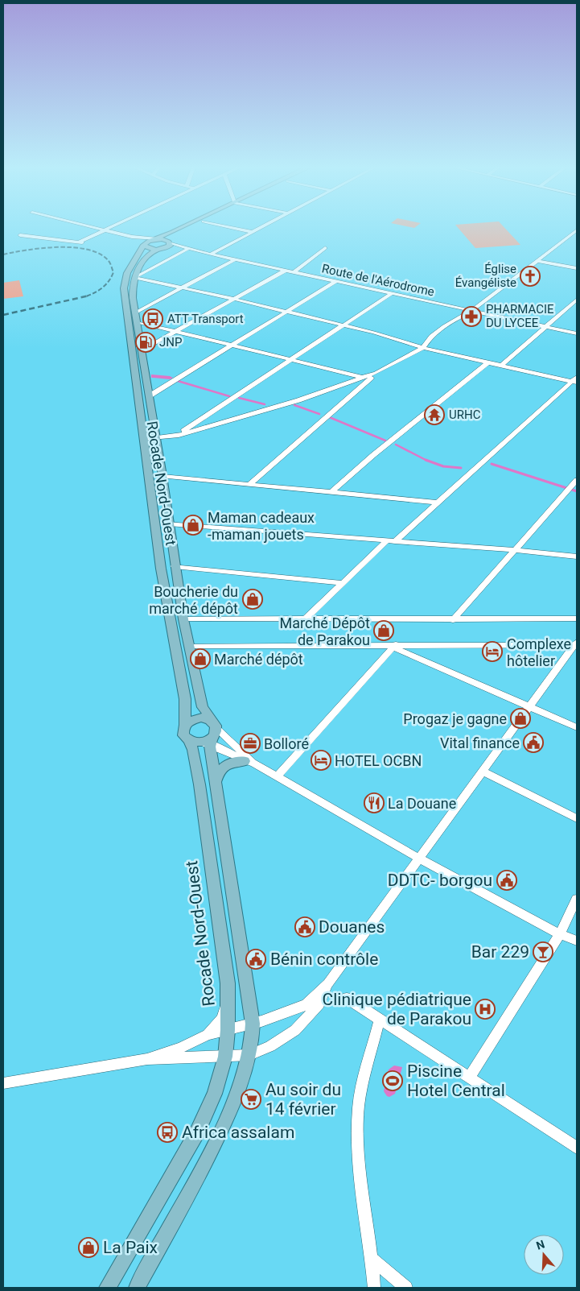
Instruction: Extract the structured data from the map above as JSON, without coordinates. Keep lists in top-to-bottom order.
{
  "streets": {
    "main road": ["Rocade Nord-Ouest"],
    "street": ["Route de l'Aérodrome"]
  },
  "crossings": [
    ["Route de l'Aérodrome", "Rocade Nord-Ouest"]
  ],
  "places": {
    "church": ["Église Évangéliste"],
    "pharmacy": ["PHARMACIE DU LYCEE"],
    "bus stop": ["ATT Transport", "Africa assalam"],
    "fuel station": ["JNP"],
    "temple": ["URHC"],
    "shop": [
      "Maman cadeaux -maman jouets",
      "Boucherie du marché dépôt",
      "Marché Dépôt de Parakou",
      "Marché dépôt",
      "Progaz je gagne",
      "La Paix"
    ],
    "hotel": ["Complexe hôtelier", "HOTEL OCBN"],
    "public building": [
      "Vital finance",
      "DDTC- borgou",
      "Douanes",
      "Bénin contrôle"
    ],
    "office": ["Bolloré"],
    "restaurant": ["La Douane"],
    "bar": ["Bar 229"],
    "hospital": ["Clinique pédiatrique de Parakou"],
    "sports": ["Piscine Hotel Central"],
    "supermarket": ["Au soir du 14 février"]
  },
  "north": "top"
}
